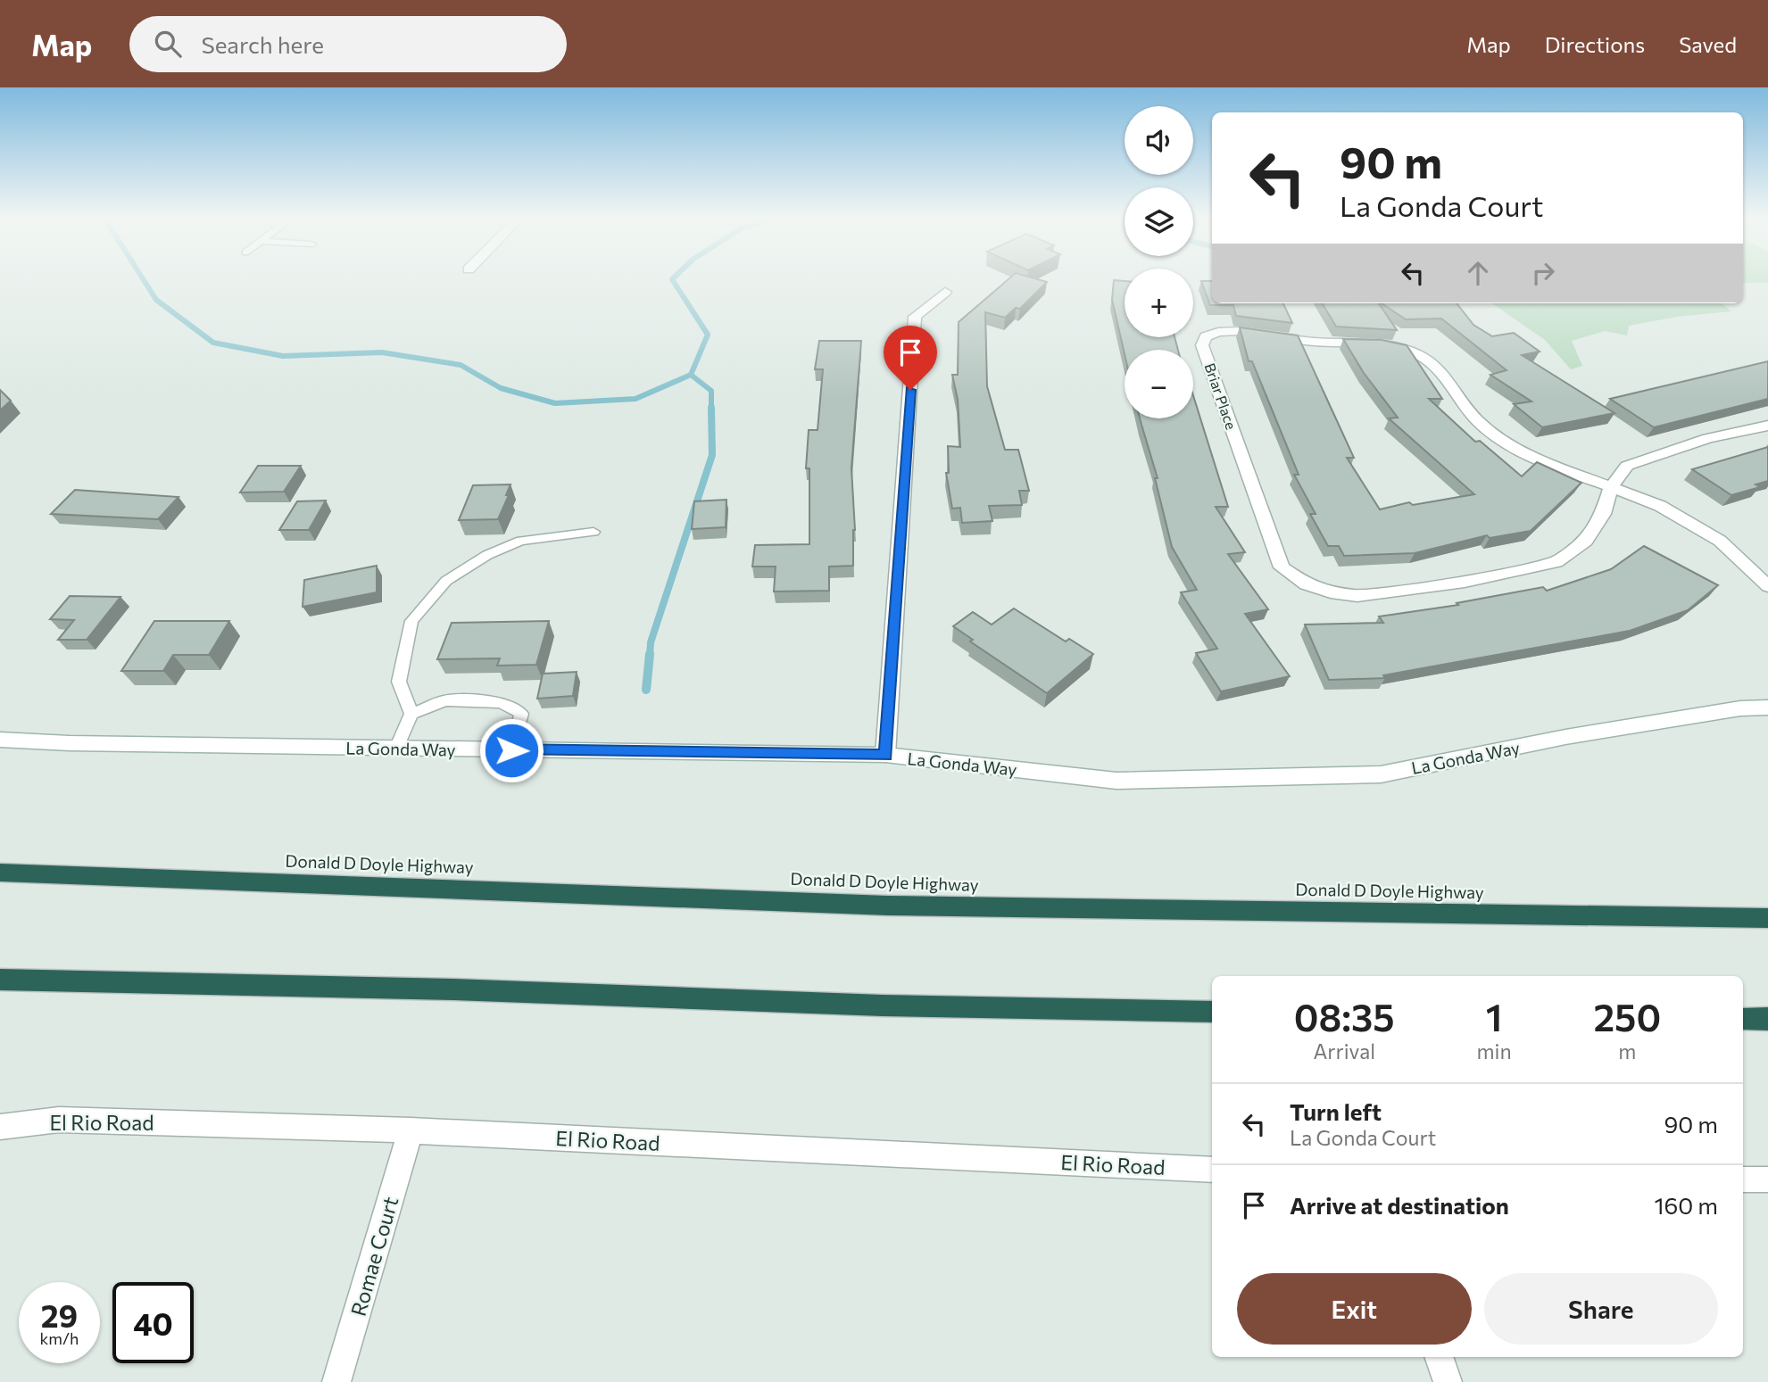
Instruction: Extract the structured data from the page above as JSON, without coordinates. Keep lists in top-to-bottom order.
{
  "streets": {
    "highway": ["Donald D Doyle Highway"],
    "street": [
      "Briar Place",
      "La Gonda Way",
      "El Rio Road",
      "Romae Court"
    ]
  },
  "crossings": [
    ["El Rio Road", "Romae Court"]
  ],
  "page": {
    "header": "Map",
    "search": "Search here",
    "nav": ["Map", "Directions", "Saved"],
    "map_buttons": ["+", "−"],
    "turn": ["90 m", "La Gonda Court"],
    "eta": [
      "08:35",
      "Arrival",
      "1",
      "min",
      "250",
      "m"
    ],
    "list": [
      {
        "name": "Turn left",
        "note": "La Gonda Court",
        "value": "90 m"
      },
      {
        "name": "Arrive at destination",
        "value": "160 m"
      }
    ],
    "buttons": ["Exit", "Share"],
    "speed": "29 km/h",
    "limit": "40"
  }
}
